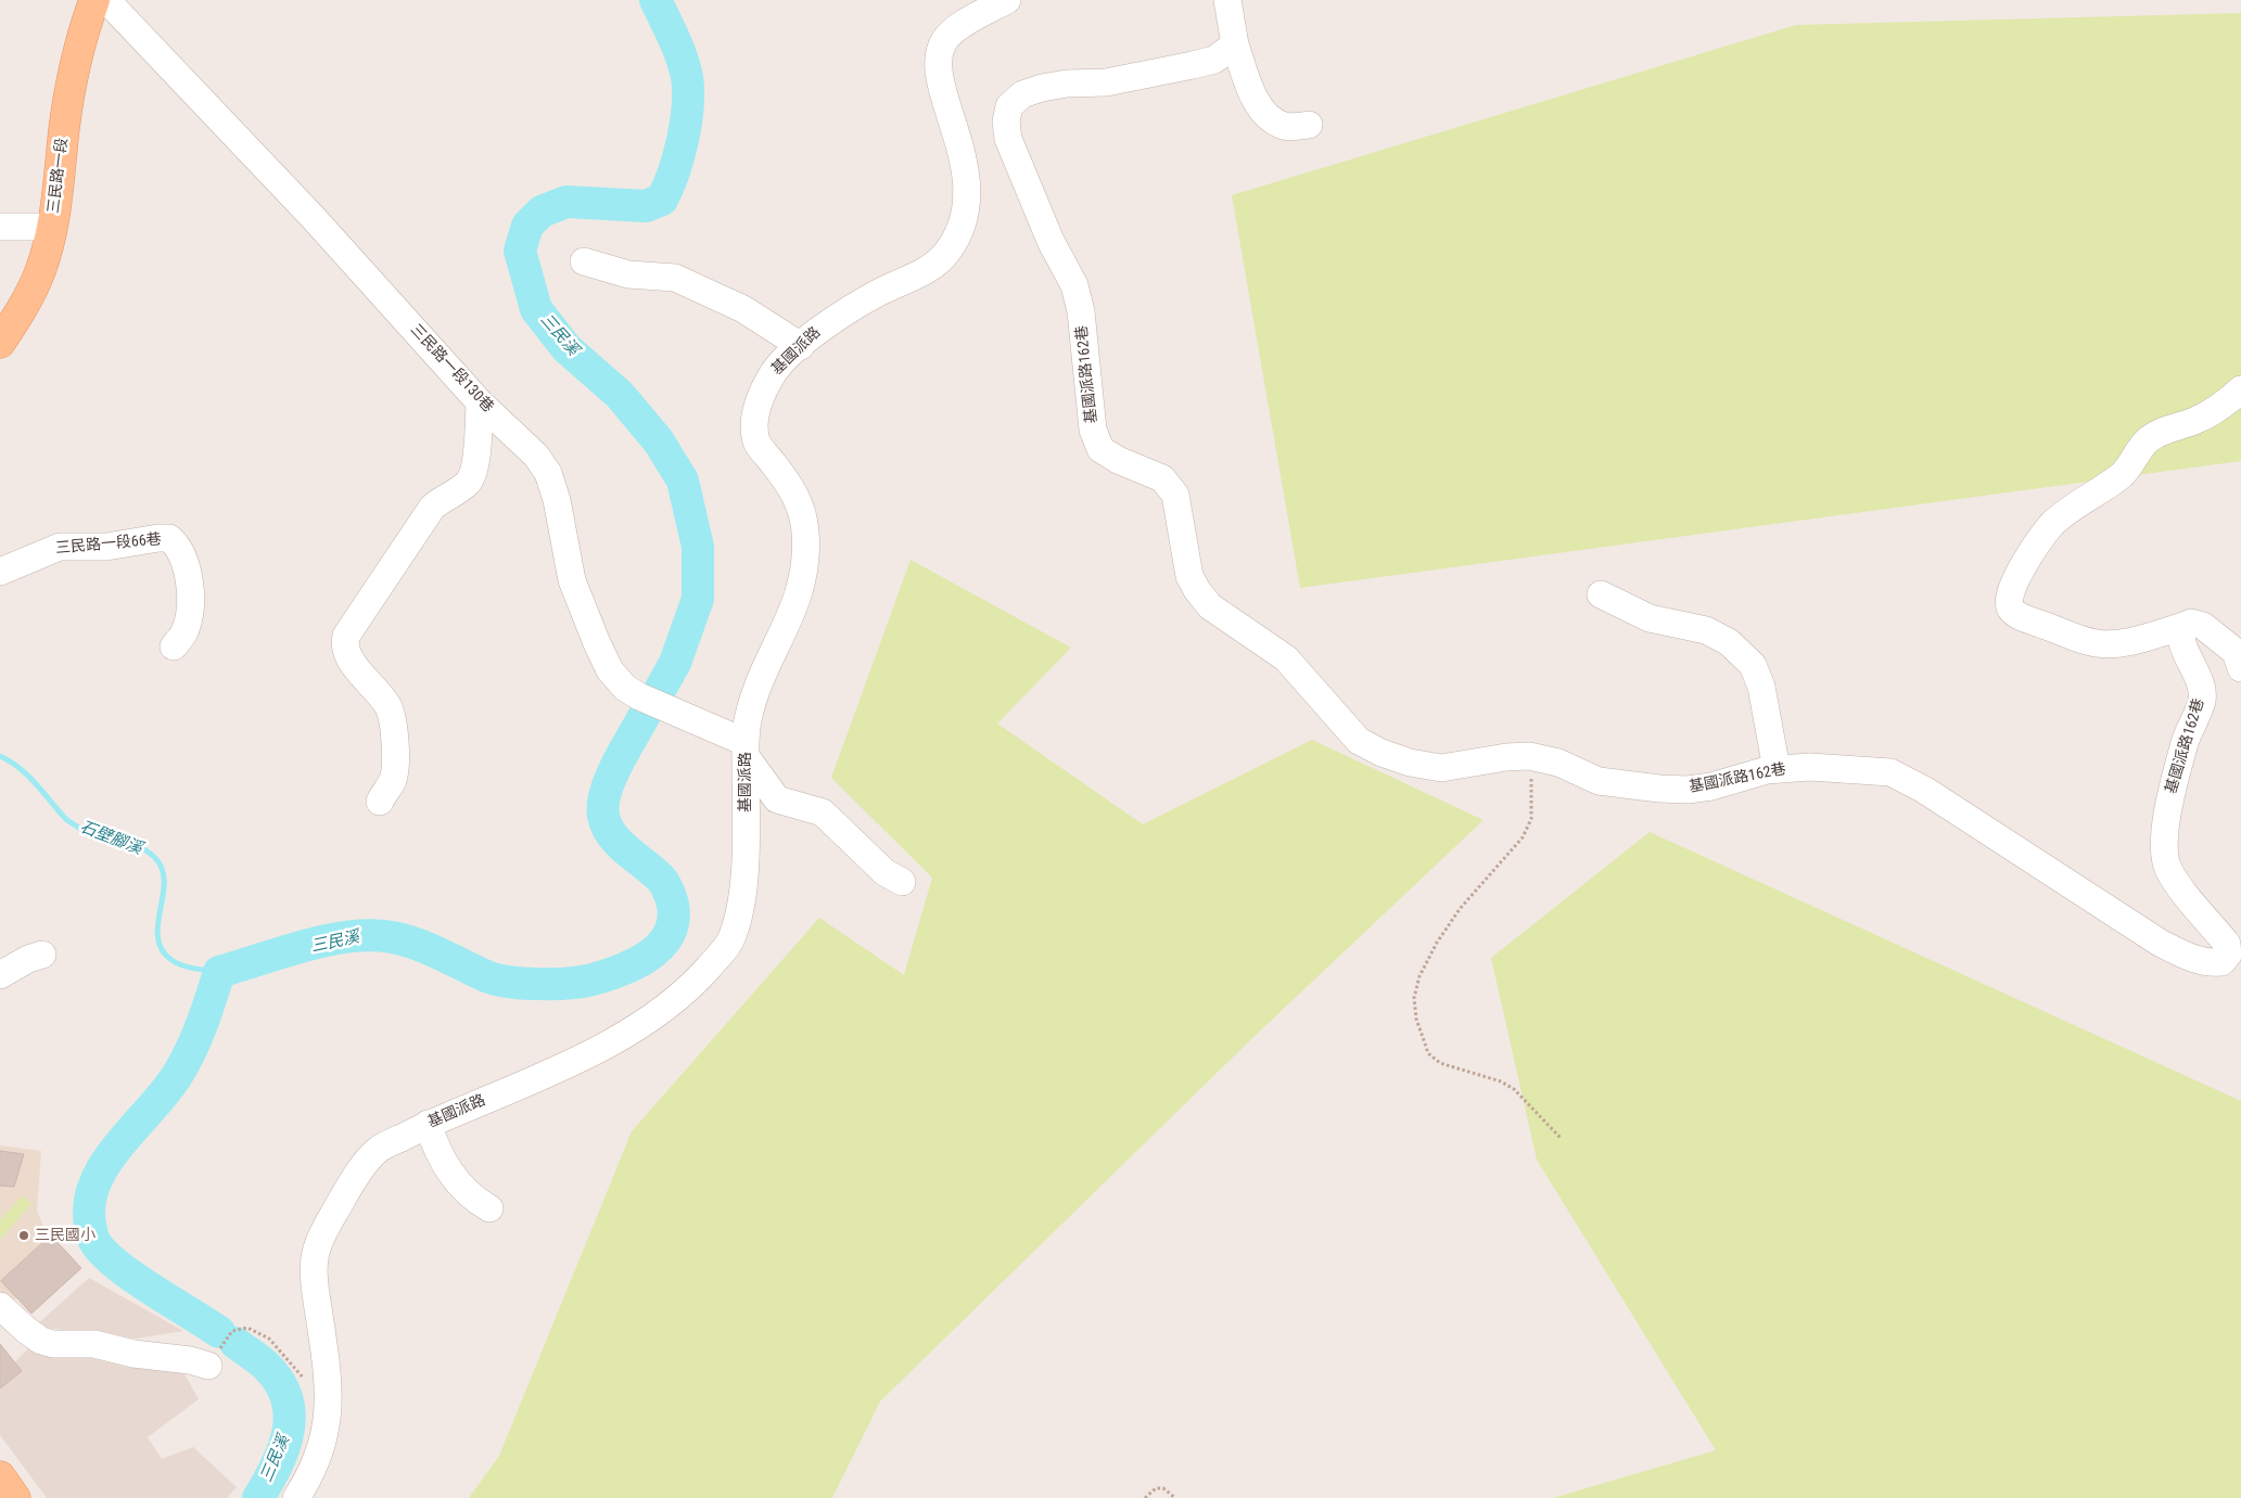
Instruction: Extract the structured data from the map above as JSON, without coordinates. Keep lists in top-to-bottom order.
{
  "streets": {
    "main road": ["三民路一段"],
    "street": [
      "基國派路",
      "三民路一段130巷",
      "基國派路162巷",
      "三民路一段66巷"
    ]
  },
  "crossings": [
    ["基國派路", "三民路一段130巷"]
  ],
  "water": ["三民溪", "石壁腳溪"],
  "places": ["三民國小"]
}
